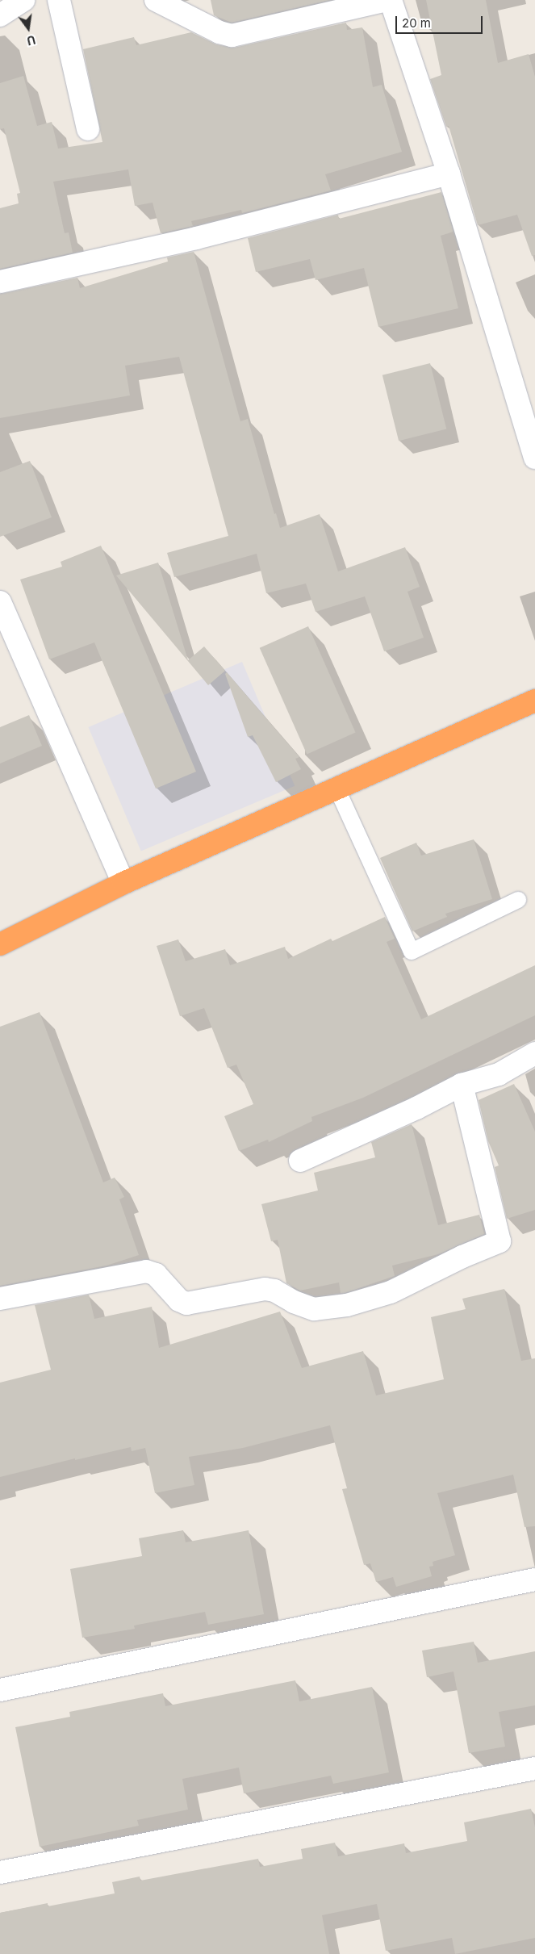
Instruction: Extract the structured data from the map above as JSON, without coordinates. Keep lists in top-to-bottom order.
{
  "scale_bar": "20 m",
  "north": "bottom"
}
